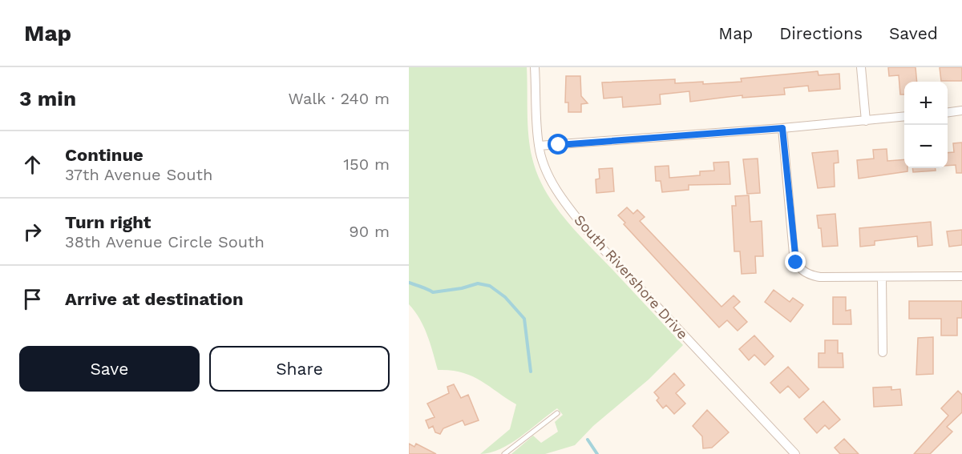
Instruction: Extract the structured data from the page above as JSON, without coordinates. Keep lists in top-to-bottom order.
{
  "streets": {
    "street": ["South Rivershore Drive"]
  },
  "page": {
    "header": "Map",
    "nav": ["Map", "Directions", "Saved"],
    "heading": ["3 min", "Walk · 240 m"],
    "map_buttons": ["+", "−"],
    "list": [
      ["Continue", "37th Avenue South", "150 m"],
      ["Turn right", "38th Avenue Circle South", "90 m"],
      "Arrive at destination"
    ],
    "buttons": ["Save", "Share"]
  }
}
